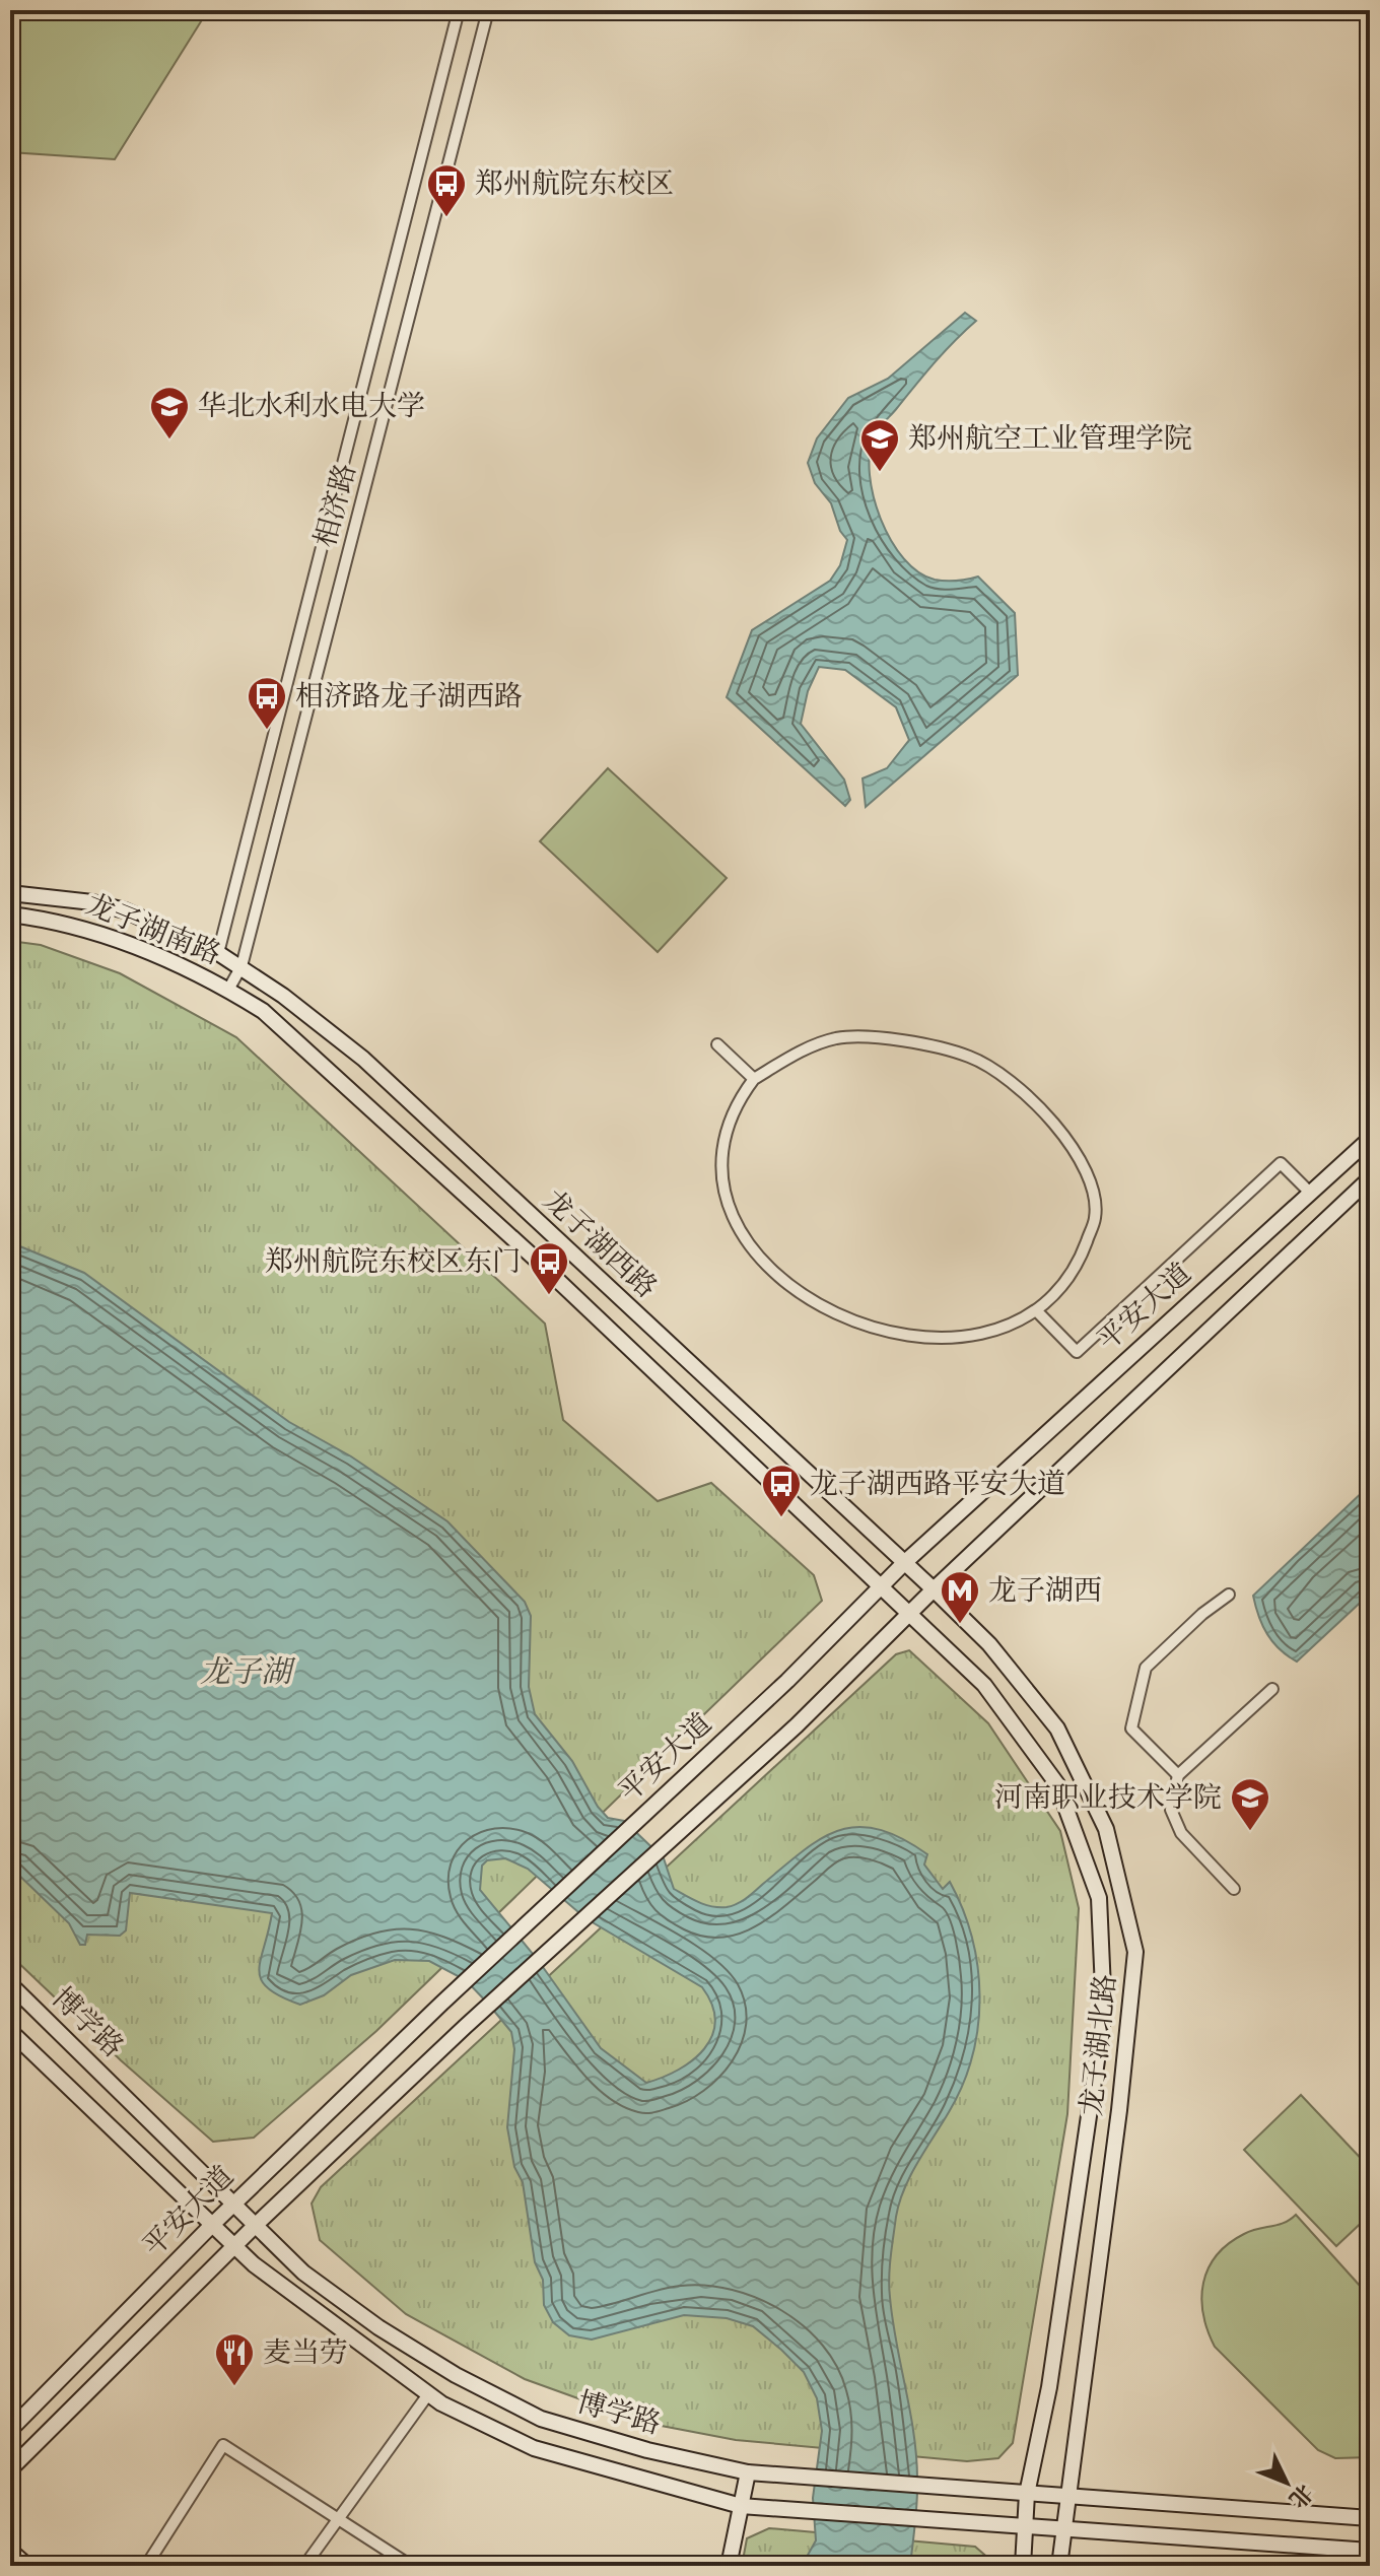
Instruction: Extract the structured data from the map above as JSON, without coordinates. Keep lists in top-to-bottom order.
{
  "streets": {
    "main road": [
      "龙子湖南路",
      "龙子湖西路",
      "平安大道",
      "博学路",
      "龙子湖北路"
    ],
    "street": ["相济路"]
  },
  "crossings": [
    ["相济路", "龙子湖南路"],
    ["相济路", "龙子湖西路"],
    ["龙子湖南路", "龙子湖西路"],
    ["龙子湖西路", "平安大道"],
    ["龙子湖西路", "龙子湖北路"],
    ["平安大道", "博学路"],
    ["平安大道", "龙子湖北路"],
    ["博学路", "龙子湖北路"]
  ],
  "water": ["龙子湖"],
  "places": {
    "bus stop": [
      "郑州航院东校区",
      "相济路龙子湖西路",
      "郑州航院东校区东门",
      "龙子湖西路平安大道"
    ],
    "school or university": ["华北水利水电大学", "郑州航空工业管理学院", "河南职业技术学院"],
    "metro station": ["龙子湖西"],
    "restaurant": ["麦当劳"]
  },
  "north": "bottom right"
}
